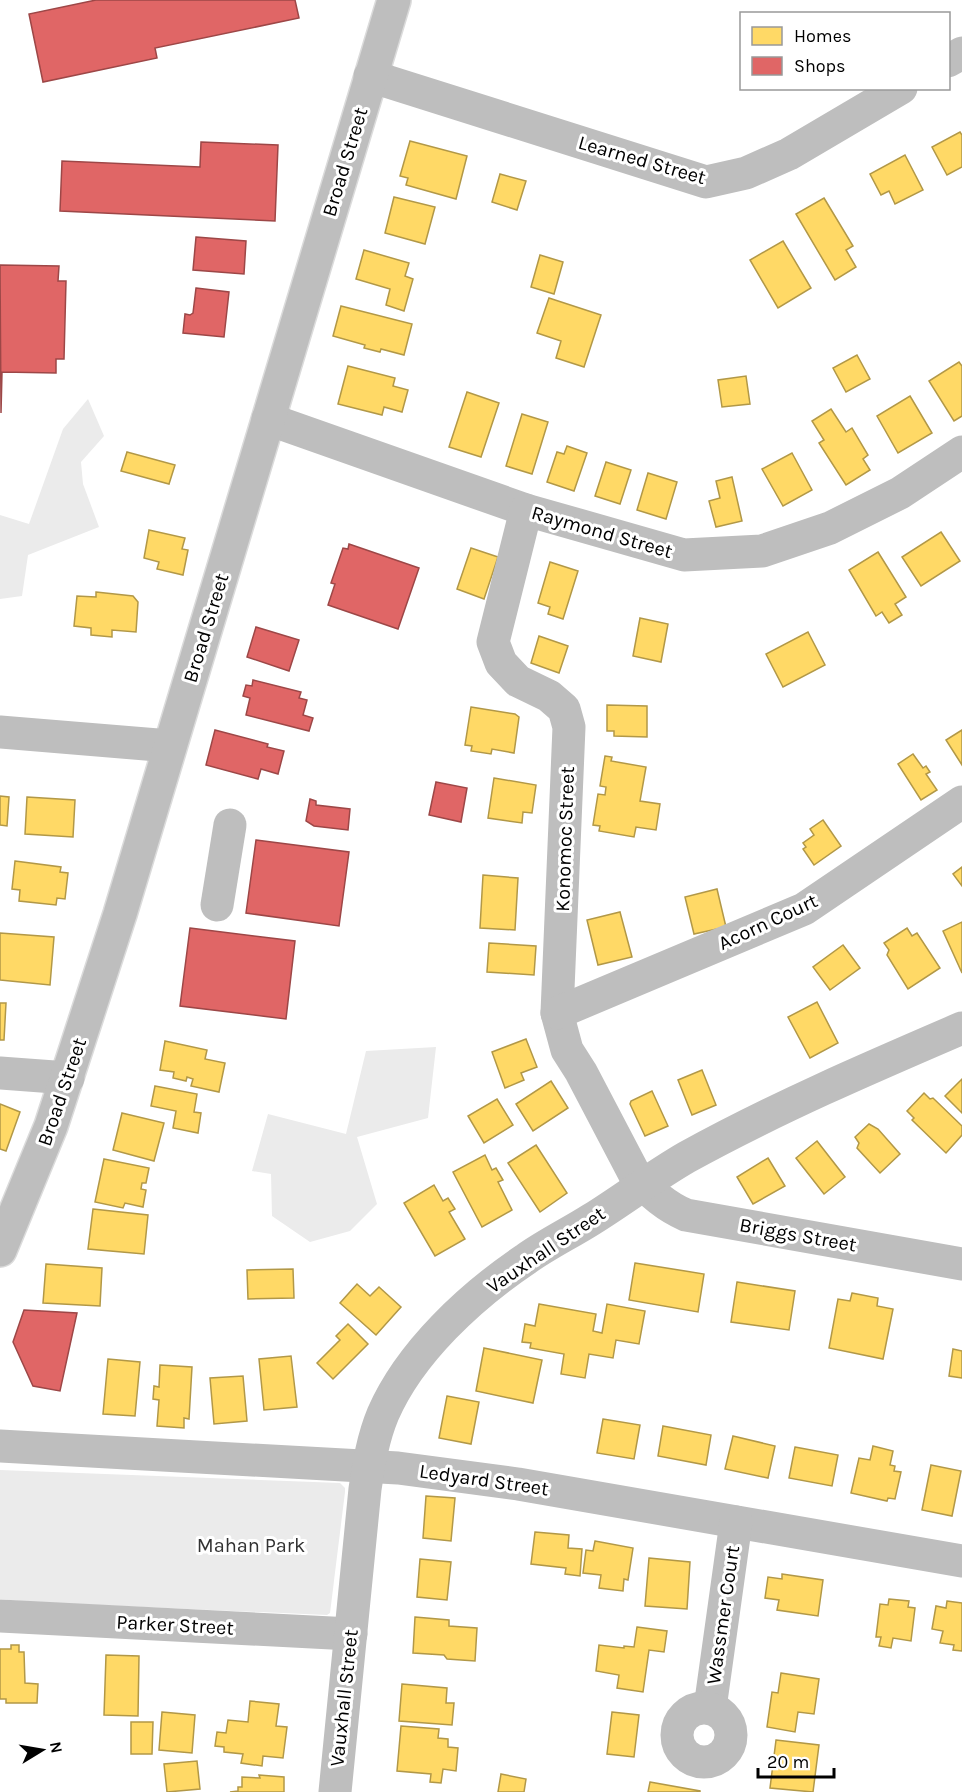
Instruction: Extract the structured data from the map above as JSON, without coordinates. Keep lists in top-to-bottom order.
{
  "streets": {
    "street": [
      "Learned Street",
      "Broad Street",
      "Raymond Street",
      "Konomoc Street",
      "Acorn Court",
      "Briggs Street",
      "Vauxhall Street",
      "Ledyard Street",
      "Wassmer Court",
      "Parker Street"
    ]
  },
  "crossings": [
    ["Learned Street", "Broad Street"],
    ["Broad Street", "Raymond Street"],
    ["Raymond Street", "Konomoc Street"],
    ["Konomoc Street", "Acorn Court"],
    ["Konomoc Street", "Briggs Street"],
    ["Konomoc Street", "Vauxhall Street"],
    ["Briggs Street", "Vauxhall Street"],
    ["Vauxhall Street", "Ledyard Street"],
    ["Vauxhall Street", "Parker Street"],
    ["Ledyard Street", "Wassmer Court"]
  ],
  "parks": ["Mahan Park"],
  "legend": ["Homes", "Shops"],
  "scale_bar": "20 m",
  "north": "right"
}
